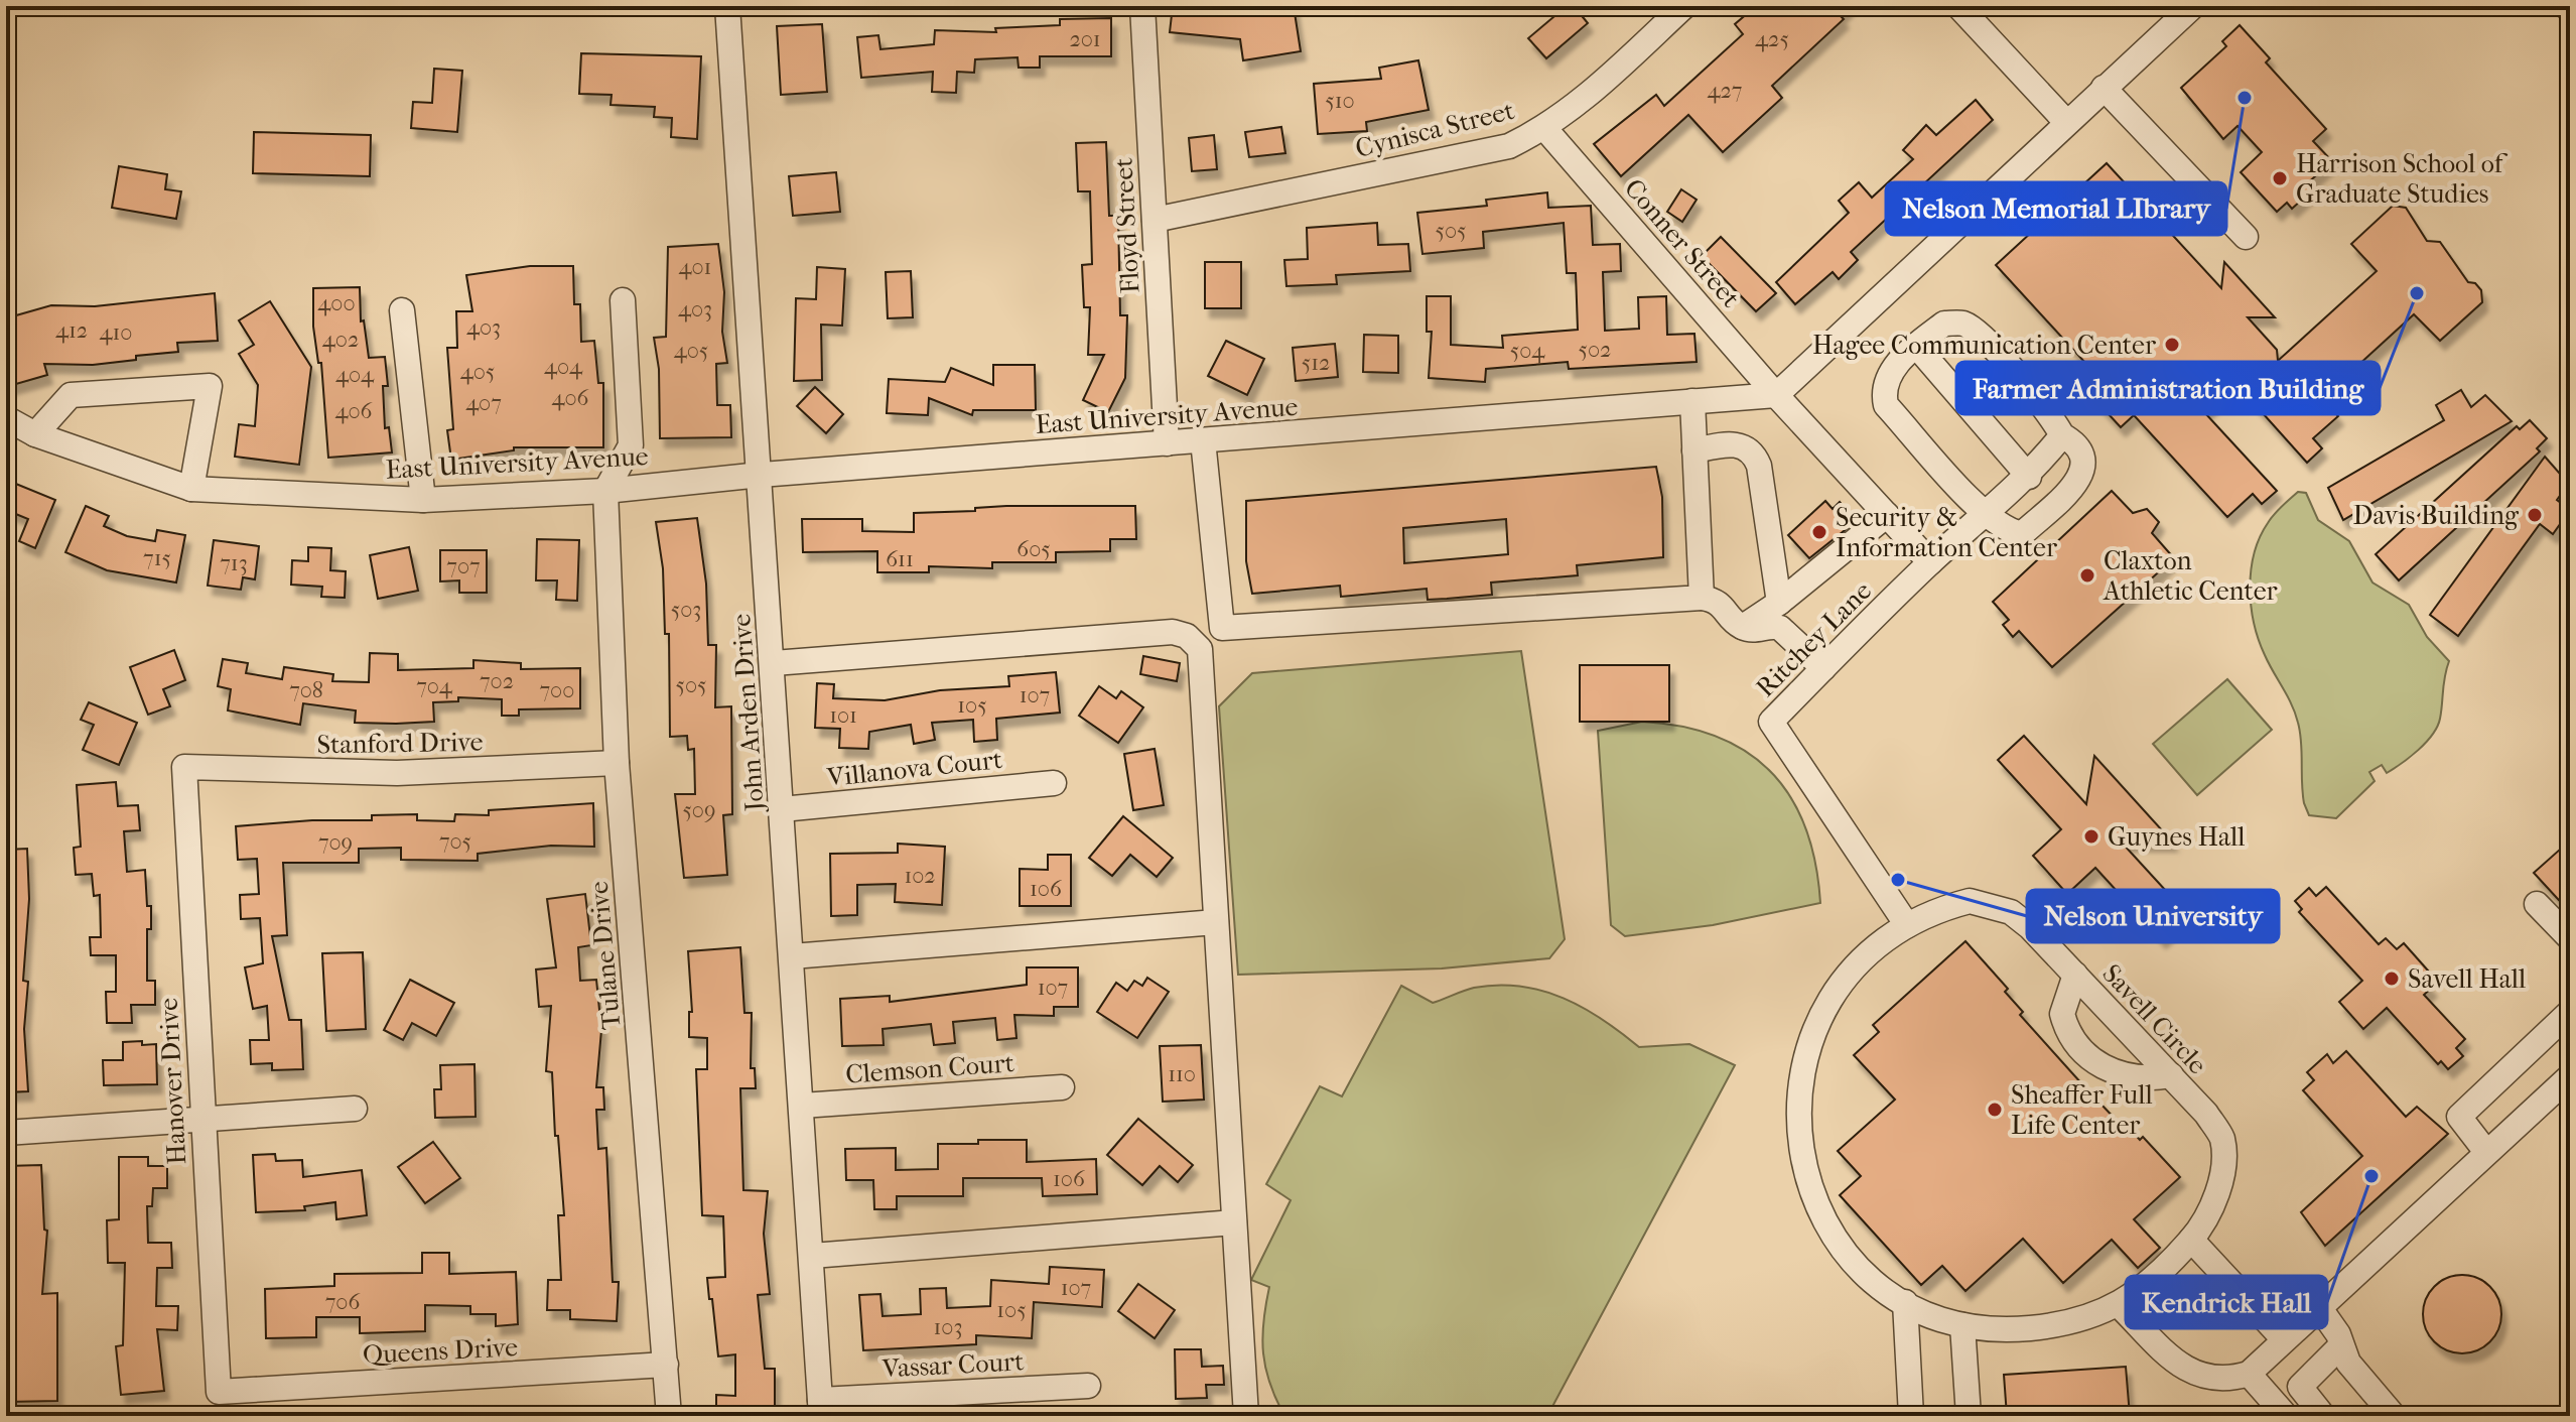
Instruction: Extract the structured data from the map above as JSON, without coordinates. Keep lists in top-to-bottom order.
{
  "streets": {
    "street": [
      "Cynisca Street",
      "Floyd Street",
      "Conner Street",
      "East University Avenue",
      "Ritchey Lane",
      "John Arden Drive",
      "Stanford Drive",
      "Villanova Court",
      "Tulane Drive",
      "Savell Circle",
      "Clemson Court",
      "Hanover Drive",
      "Queens Drive",
      "Vassar Court"
    ]
  },
  "crossings": [
    ["Cynisca Street", "Floyd Street"],
    ["Cynisca Street", "Conner Street"],
    ["Floyd Street", "East University Avenue"],
    ["Conner Street", "East University Avenue"],
    ["Conner Street", "Ritchey Lane"],
    ["East University Avenue", "John Arden Drive"],
    ["East University Avenue", "Tulane Drive"],
    ["Ritchey Lane", "Savell Circle"],
    ["John Arden Drive", "Villanova Court"],
    ["John Arden Drive", "Clemson Court"],
    ["John Arden Drive", "Vassar Court"],
    ["Stanford Drive", "Tulane Drive"],
    ["Stanford Drive", "Hanover Drive"],
    ["Tulane Drive", "Queens Drive"],
    ["Hanover Drive", "Queens Drive"]
  ],
  "places": [
    "Nelson Memorial LIbrary",
    "Harrison School of Graduate Studies",
    "Farmer Administration Building",
    "Hagee Communication Center",
    "Davis Building",
    "Security & Information Center",
    "Claxton Athletic Center",
    "Guynes Hall",
    "Nelson University",
    "Savell Hall",
    "Sheaffer Full Life Center",
    "Kendrick Hall"
  ],
  "house_numbers": [
    "201",
    "425",
    "427",
    "510",
    "505",
    "401",
    "400",
    "403",
    "403",
    "412",
    "410",
    "402",
    "502",
    "405",
    "504",
    "512",
    "404",
    "405",
    "404",
    "406",
    "407",
    "406",
    "605",
    "715",
    "611",
    "713",
    "707",
    "503",
    "702",
    "505",
    "704",
    "708",
    "700",
    "107",
    "105",
    "101",
    "509",
    "705",
    "709",
    "102",
    "106",
    "107",
    "110",
    "106",
    "107",
    "706",
    "105",
    "103"
  ]
}
